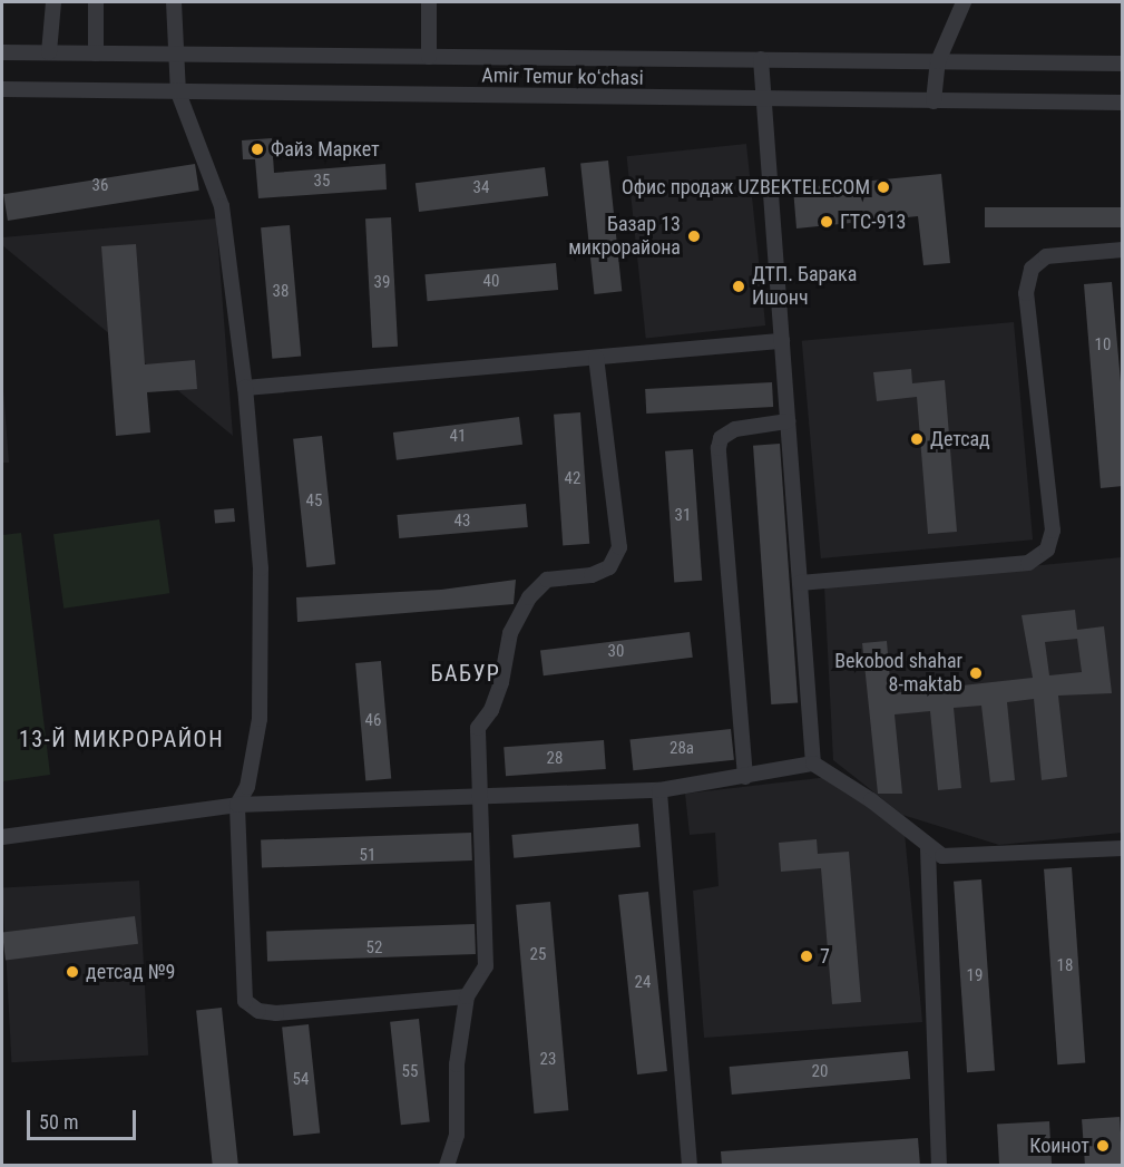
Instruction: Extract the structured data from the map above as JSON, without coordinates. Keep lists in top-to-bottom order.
{
  "streets": {
    "street": ["Amir Temur koʻchasi"]
  },
  "districts": ["БАБУР", "13-Й МИКРОРАЙОН"],
  "places": [
    "Файз Маркет",
    "Офис продаж UZBEKTELECOM",
    "ГТС-913",
    "Базар 13 микрорайона",
    "ДТП. Барака Ишонч",
    "Детсад",
    "Bekobod shahar 8-maktab",
    "7",
    "детсад №9",
    "Коинот"
  ],
  "house_numbers": [
    "35",
    "36",
    "34",
    "40",
    "39",
    "38",
    "10",
    "41",
    "42",
    "45",
    "31",
    "43",
    "30",
    "46",
    "28а",
    "28",
    "51",
    "52",
    "25",
    "18",
    "19",
    "24",
    "23",
    "55",
    "20",
    "54"
  ],
  "scale_bar": "50 m"
}
